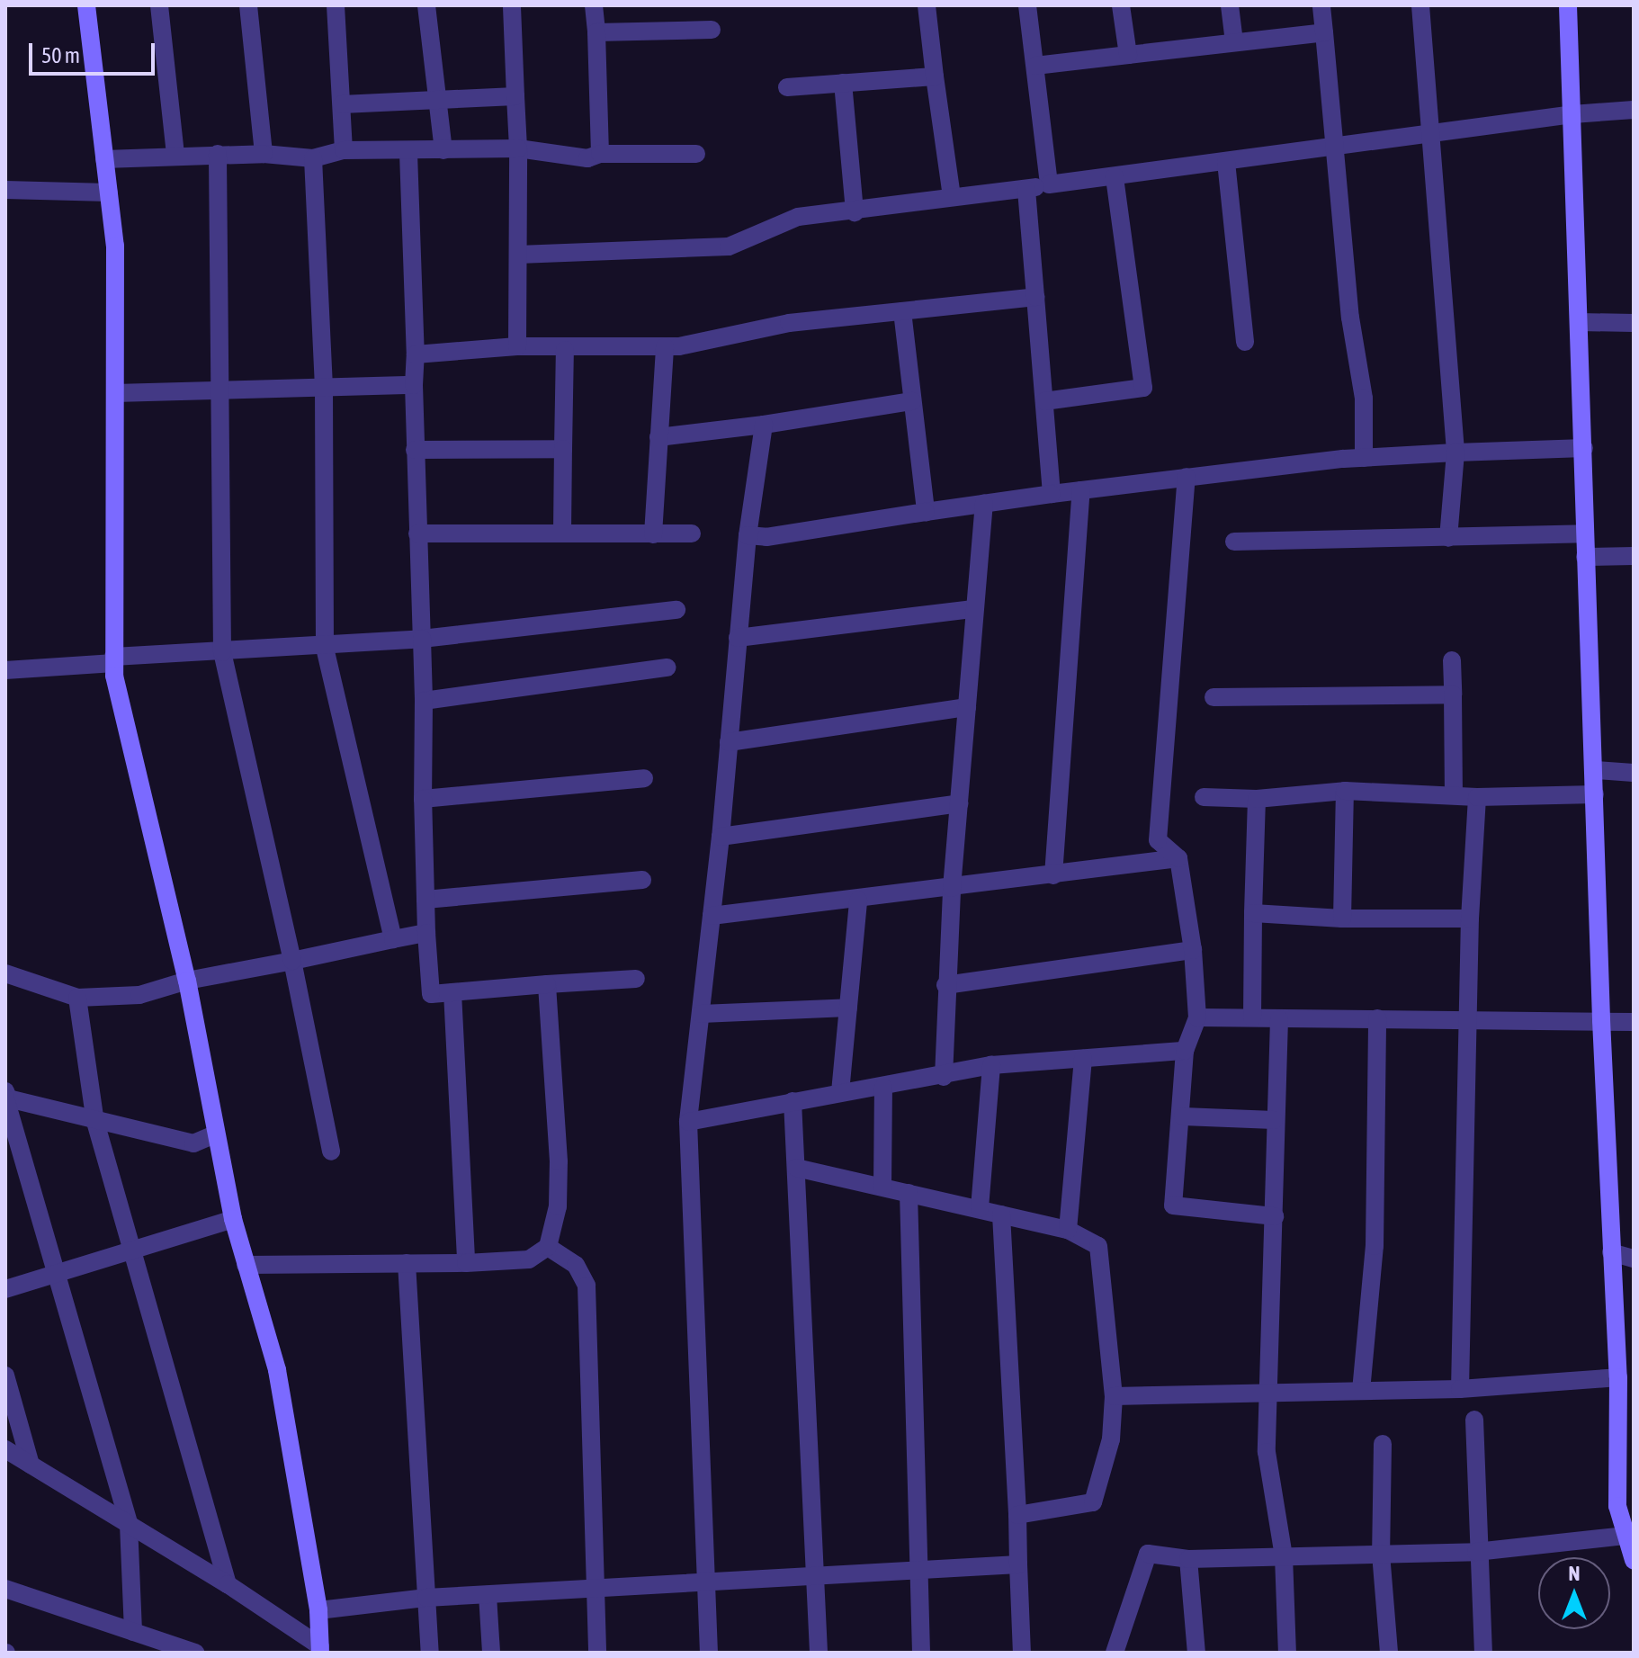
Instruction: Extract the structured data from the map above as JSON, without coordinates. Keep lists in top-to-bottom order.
{
  "scale_bar": "50 m",
  "north": "top"
}
